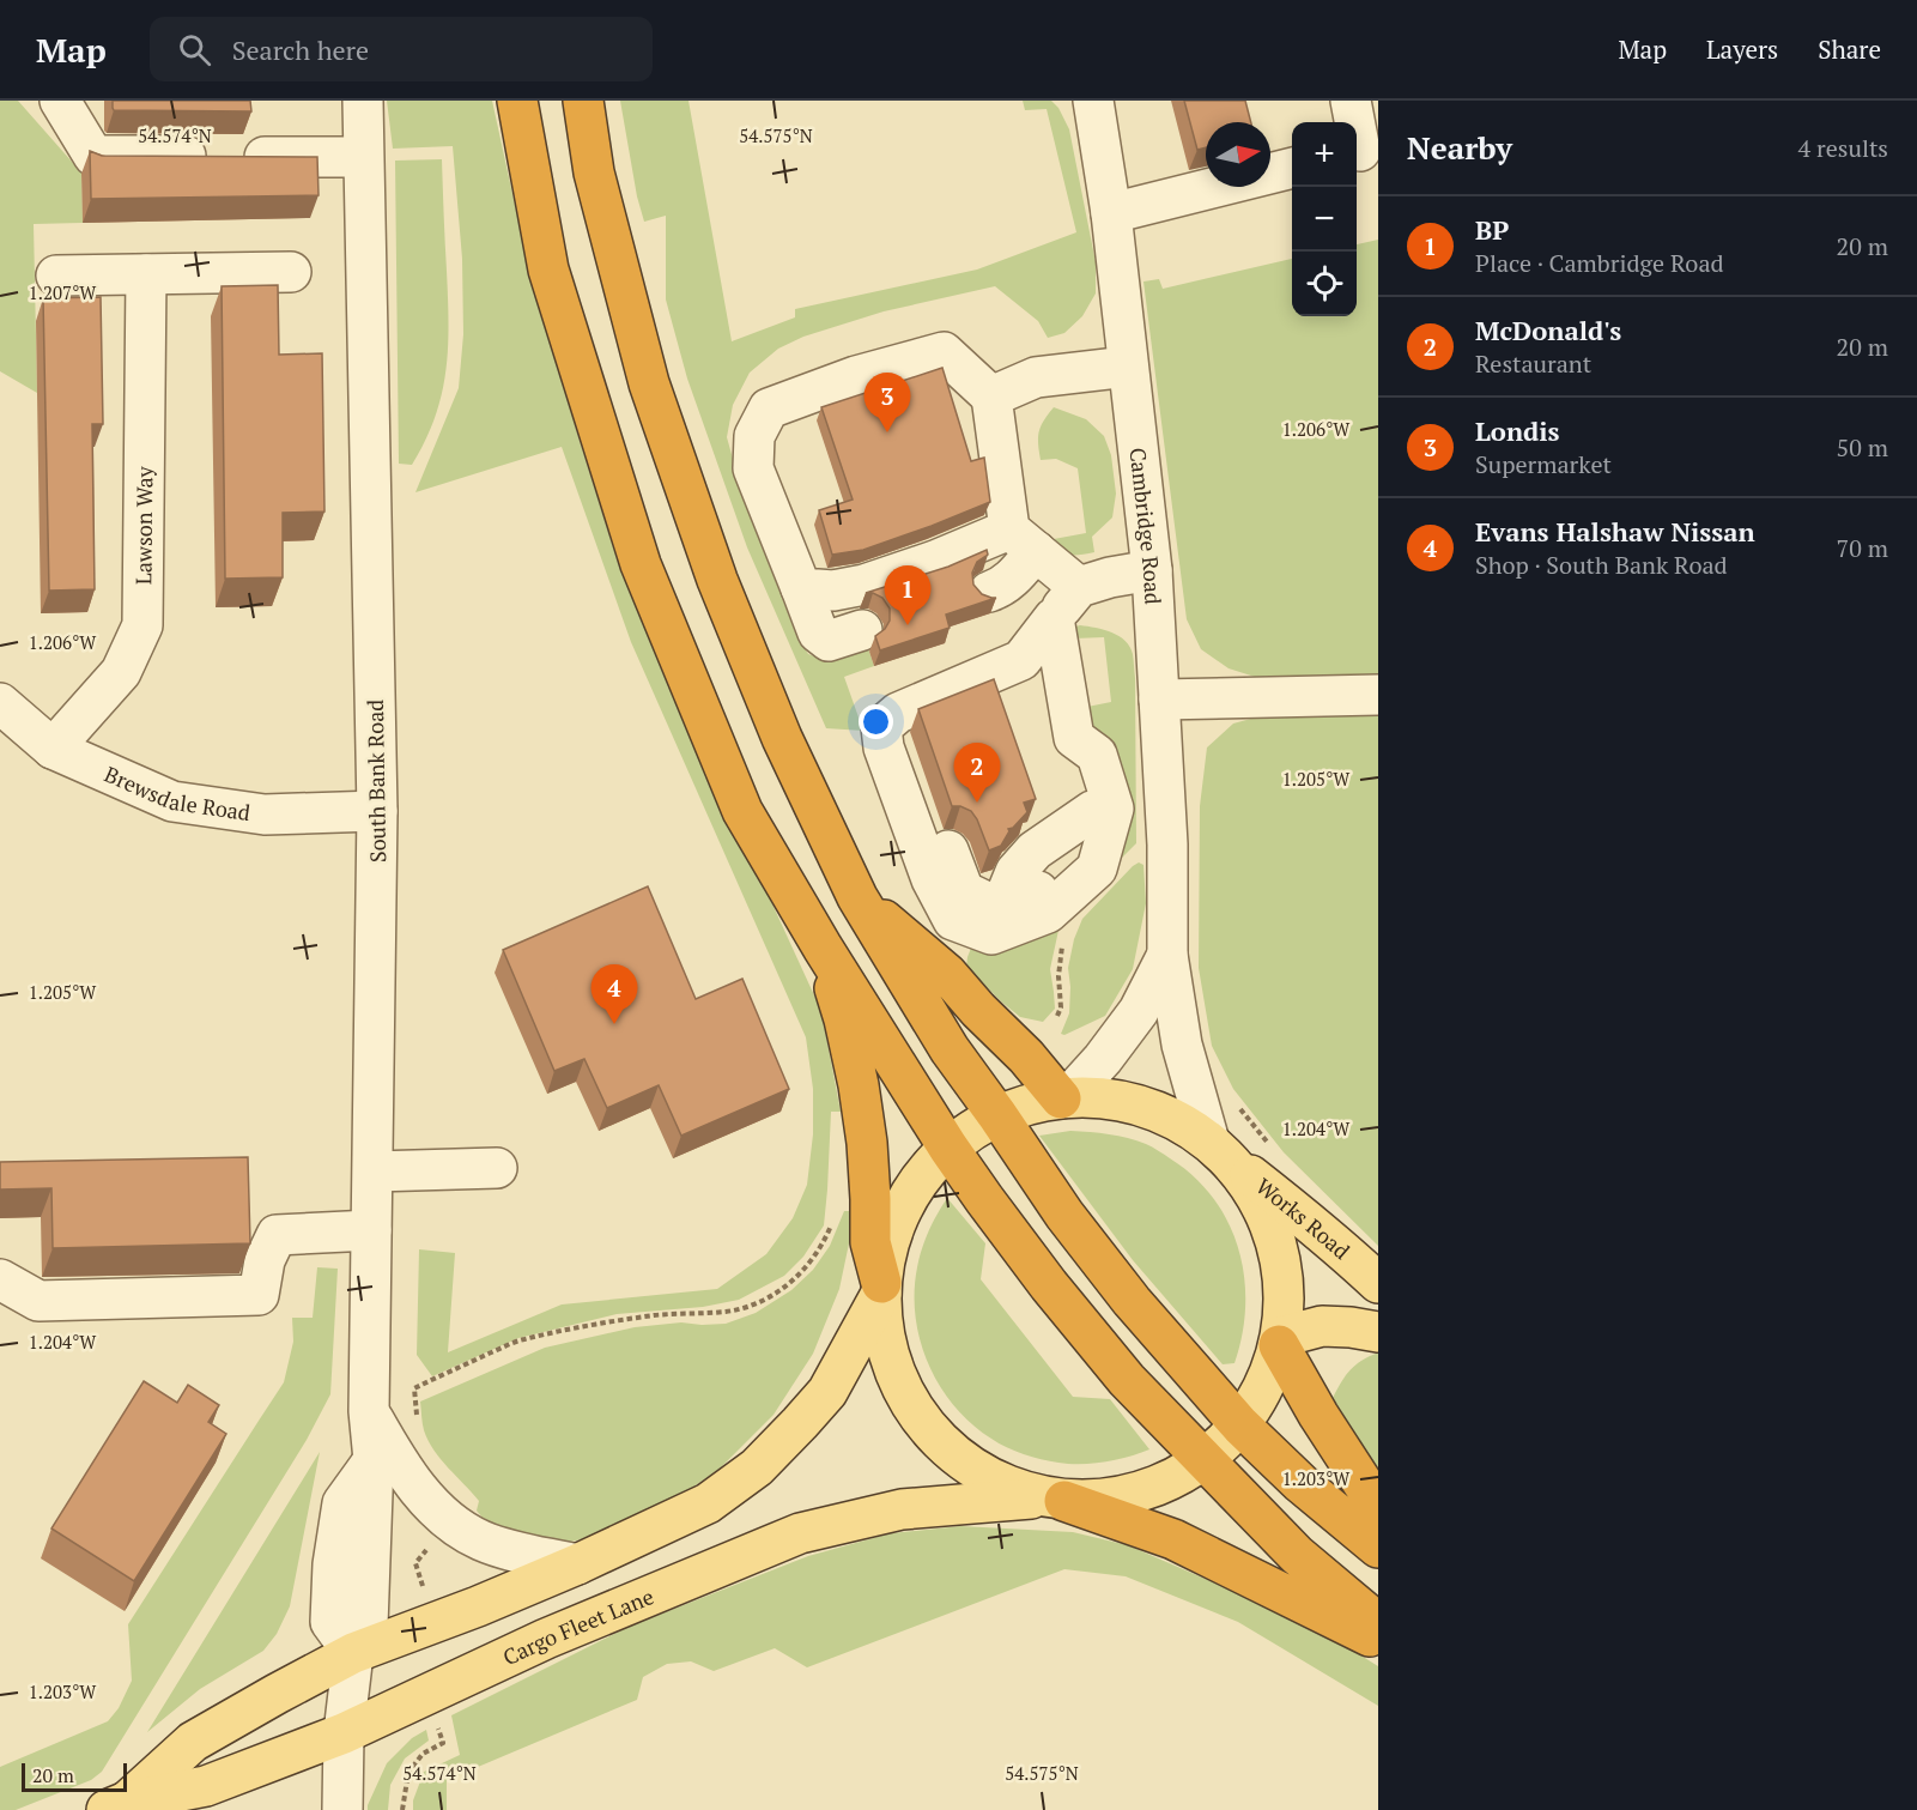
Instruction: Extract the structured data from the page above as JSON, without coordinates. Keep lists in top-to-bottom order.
{
  "streets": {
    "main road": ["Works Road", "Cargo Fleet Lane"],
    "street": [
      "Cambridge Road",
      "Lawson Way",
      "South Bank Road",
      "Brewsdale Road"
    ]
  },
  "crossings": [
    ["Cambridge Road", "Works Road"],
    ["Lawson Way", "Brewsdale Road"],
    ["South Bank Road", "Brewsdale Road"],
    ["South Bank Road", "Cargo Fleet Lane"]
  ],
  "scale_bar": "20 m",
  "north": "right",
  "page": {
    "header": "Map",
    "search": "Search here",
    "nav": ["Map", "Layers", "Share"],
    "heading": ["Nearby", "4 results"],
    "map_buttons": ["+", "−"],
    "list": [
      {
        "mark": "1",
        "name": "BP",
        "note": "Place · Cambridge Road",
        "value": "20 m"
      },
      {
        "mark": "2",
        "name": "McDonald's",
        "note": "Restaurant",
        "value": "20 m"
      },
      {
        "mark": "3",
        "name": "Londis",
        "note": "Supermarket",
        "value": "50 m"
      },
      {
        "mark": "4",
        "name": "Evans Halshaw Nissan",
        "note": "Shop · South Bank Road",
        "value": "70 m"
      }
    ],
    "pins": [
      "3",
      "1",
      "2",
      "4"
    ],
    "scale": "20 m"
  },
  "coordinates": [
    "54.574°N",
    "54.575°N",
    "1.207°W",
    "1.206°W",
    "1.205°W",
    "1.204°W",
    "1.203°W"
  ]
}
